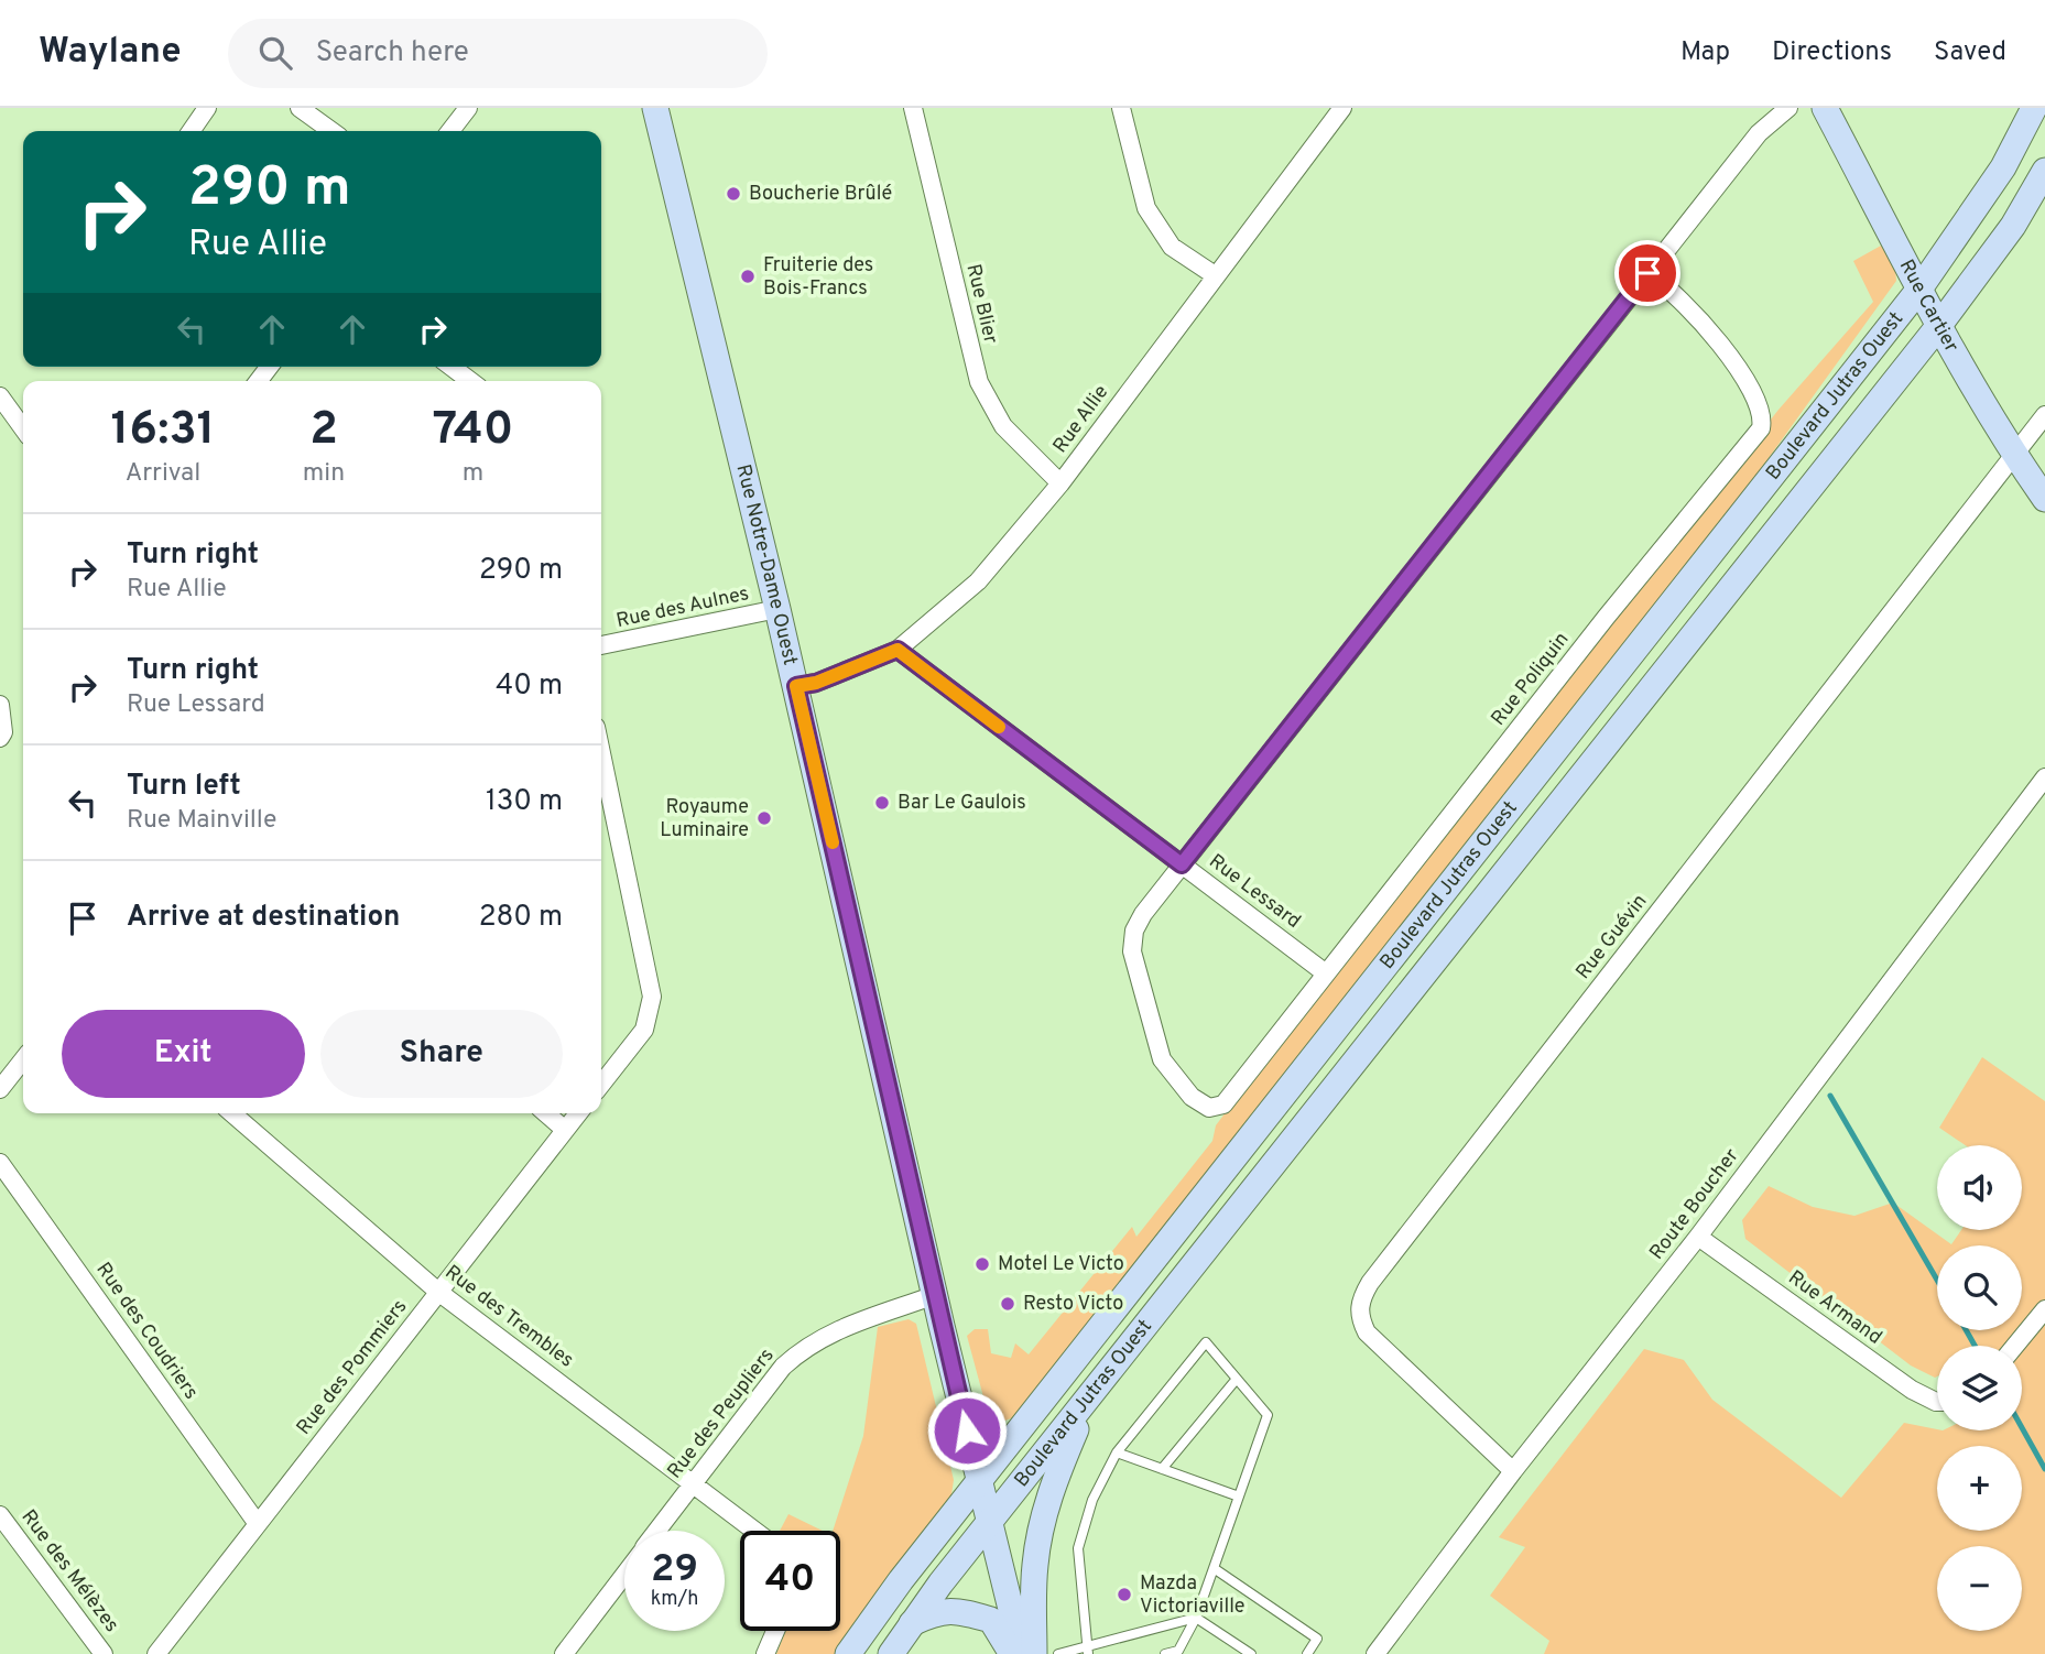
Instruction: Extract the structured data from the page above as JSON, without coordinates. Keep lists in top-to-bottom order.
{
  "streets": {
    "main road": ["Rue Cartier", "Boulevard Jutras Ouest", "Rue Notre-Dame Ouest"],
    "street": [
      "Rue Blier",
      "Rue Allie",
      "Rue des Aulnes",
      "Rue Poliquin",
      "Rue Lessard",
      "Rue Guévin",
      "Route Boucher",
      "Rue Armand",
      "Rue des Trembles",
      "Rue des Coudriers",
      "Rue des Pommiers",
      "Rue des Peupliers",
      "Rue des Mélèzes"
    ]
  },
  "crossings": [
    ["Rue Blier", "Rue Allie"],
    ["Rue Cartier", "Boulevard Jutras Ouest"],
    ["Rue Cartier", "Rue Guévin"],
    ["Boulevard Jutras Ouest", "Rue Notre-Dame Ouest"],
    ["Rue Allie", "Rue Notre-Dame Ouest"],
    ["Rue Allie", "Rue Lessard"],
    ["Rue Notre-Dame Ouest", "Rue des Aulnes"],
    ["Rue Notre-Dame Ouest", "Rue des Peupliers"],
    ["Rue Poliquin", "Rue Lessard"],
    ["Rue Guévin", "Route Boucher"],
    ["Route Boucher", "Rue Armand"],
    ["Rue des Trembles", "Rue des Pommiers"],
    ["Rue des Trembles", "Rue des Peupliers"],
    ["Rue des Coudriers", "Rue des Pommiers"]
  ],
  "places": [
    "Boucherie Brûlé",
    "Fruiterie des Bois-Francs",
    "Bar Le Gaulois",
    "Royaume Luminaire",
    "Motel Le Victo",
    "Resto Victo",
    "Mazda Victoriaville"
  ],
  "page": {
    "header": "Waylane",
    "search": "Search here",
    "nav": ["Map", "Directions", "Saved"],
    "turn": ["290 m", "Rue Allie"],
    "eta": [
      "16:31",
      "Arrival",
      "2",
      "min",
      "740",
      "m"
    ],
    "list": [
      {
        "name": "Turn right",
        "note": "Rue Allie",
        "value": "290 m"
      },
      {
        "name": "Turn right",
        "note": "Rue Lessard",
        "value": "40 m"
      },
      {
        "name": "Turn left",
        "note": "Rue Mainville",
        "value": "130 m"
      },
      {
        "name": "Arrive at destination",
        "value": "280 m"
      }
    ],
    "buttons": ["Exit", "Share"],
    "map_buttons": ["+", "−"],
    "speed": "29 km/h",
    "limit": "40"
  }
}
